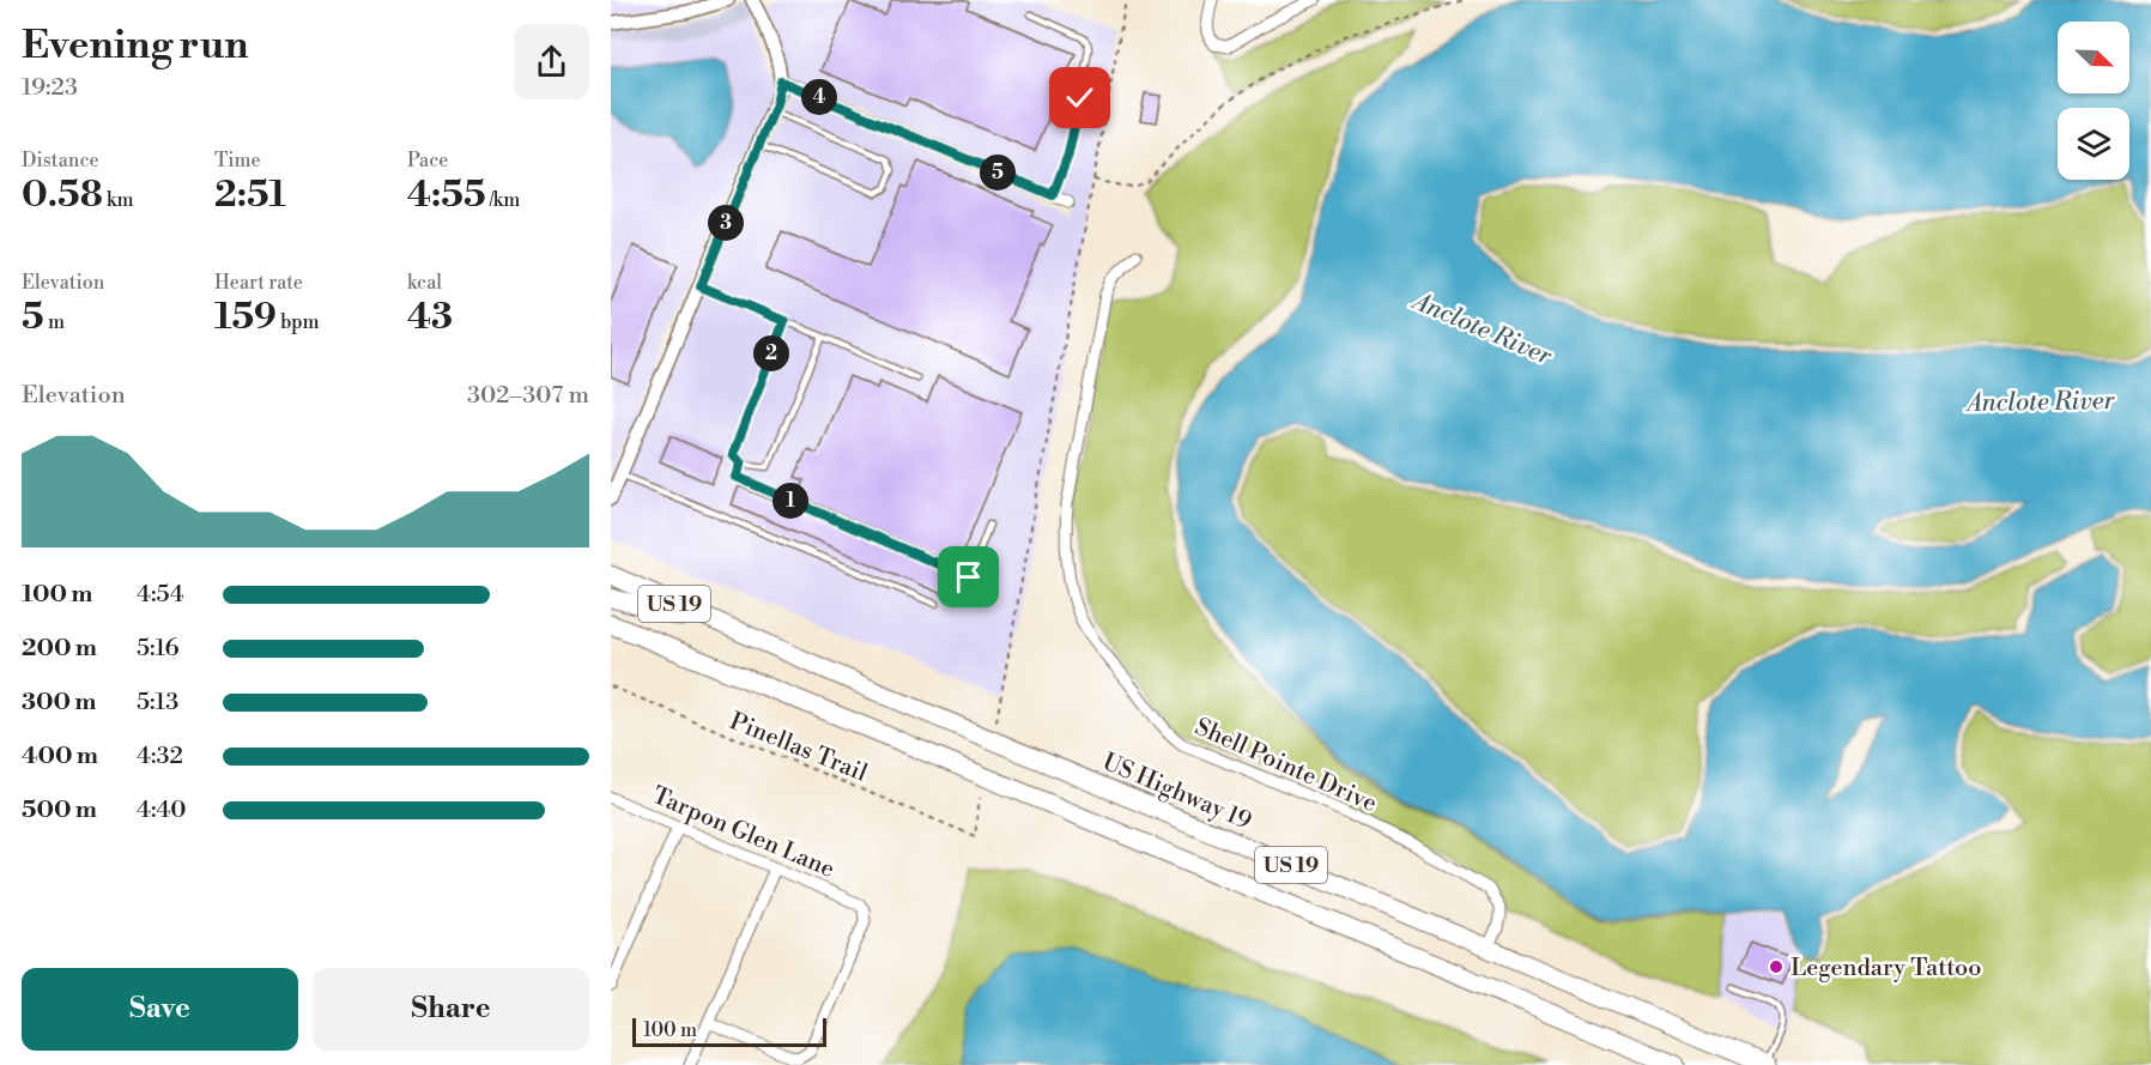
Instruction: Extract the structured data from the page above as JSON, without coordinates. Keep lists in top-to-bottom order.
{
  "streets": {
    "highway": ["US 19", "US Highway 19"],
    "street": ["Shell Pointe Drive", "Tarpon Glen Lane"],
    "path": ["Pinellas Trail"]
  },
  "crossings": [
    ["Shell Pointe Drive", "US Highway 19"]
  ],
  "water": ["Anclote River"],
  "places": ["Legendary Tattoo"],
  "scale_bar": "100 m",
  "north": "bottom right",
  "page": {
    "heading": ["Evening run", "19:23"],
    "pins": [
      "4",
      "5",
      "3",
      "2",
      "1"
    ],
    "stats": [
      ["Distance", "0.58 km"],
      ["Time", "2:51"],
      ["Pace", "4:55 /km"],
      ["Elevation", "5 m"],
      ["Heart rate", "159 bpm"],
      ["kcal", "43"]
    ],
    "chart": ["Elevation", "302–307 m"],
    "list": [
      {
        "name": "100 m",
        "note": "4:54"
      },
      {
        "name": "200 m",
        "note": "5:16"
      },
      {
        "name": "300 m",
        "note": "5:13"
      },
      {
        "name": "400 m",
        "note": "4:32"
      },
      {
        "name": "500 m",
        "note": "4:40"
      }
    ],
    "buttons": ["Save", "Share"],
    "scale": "100 m"
  }
}
